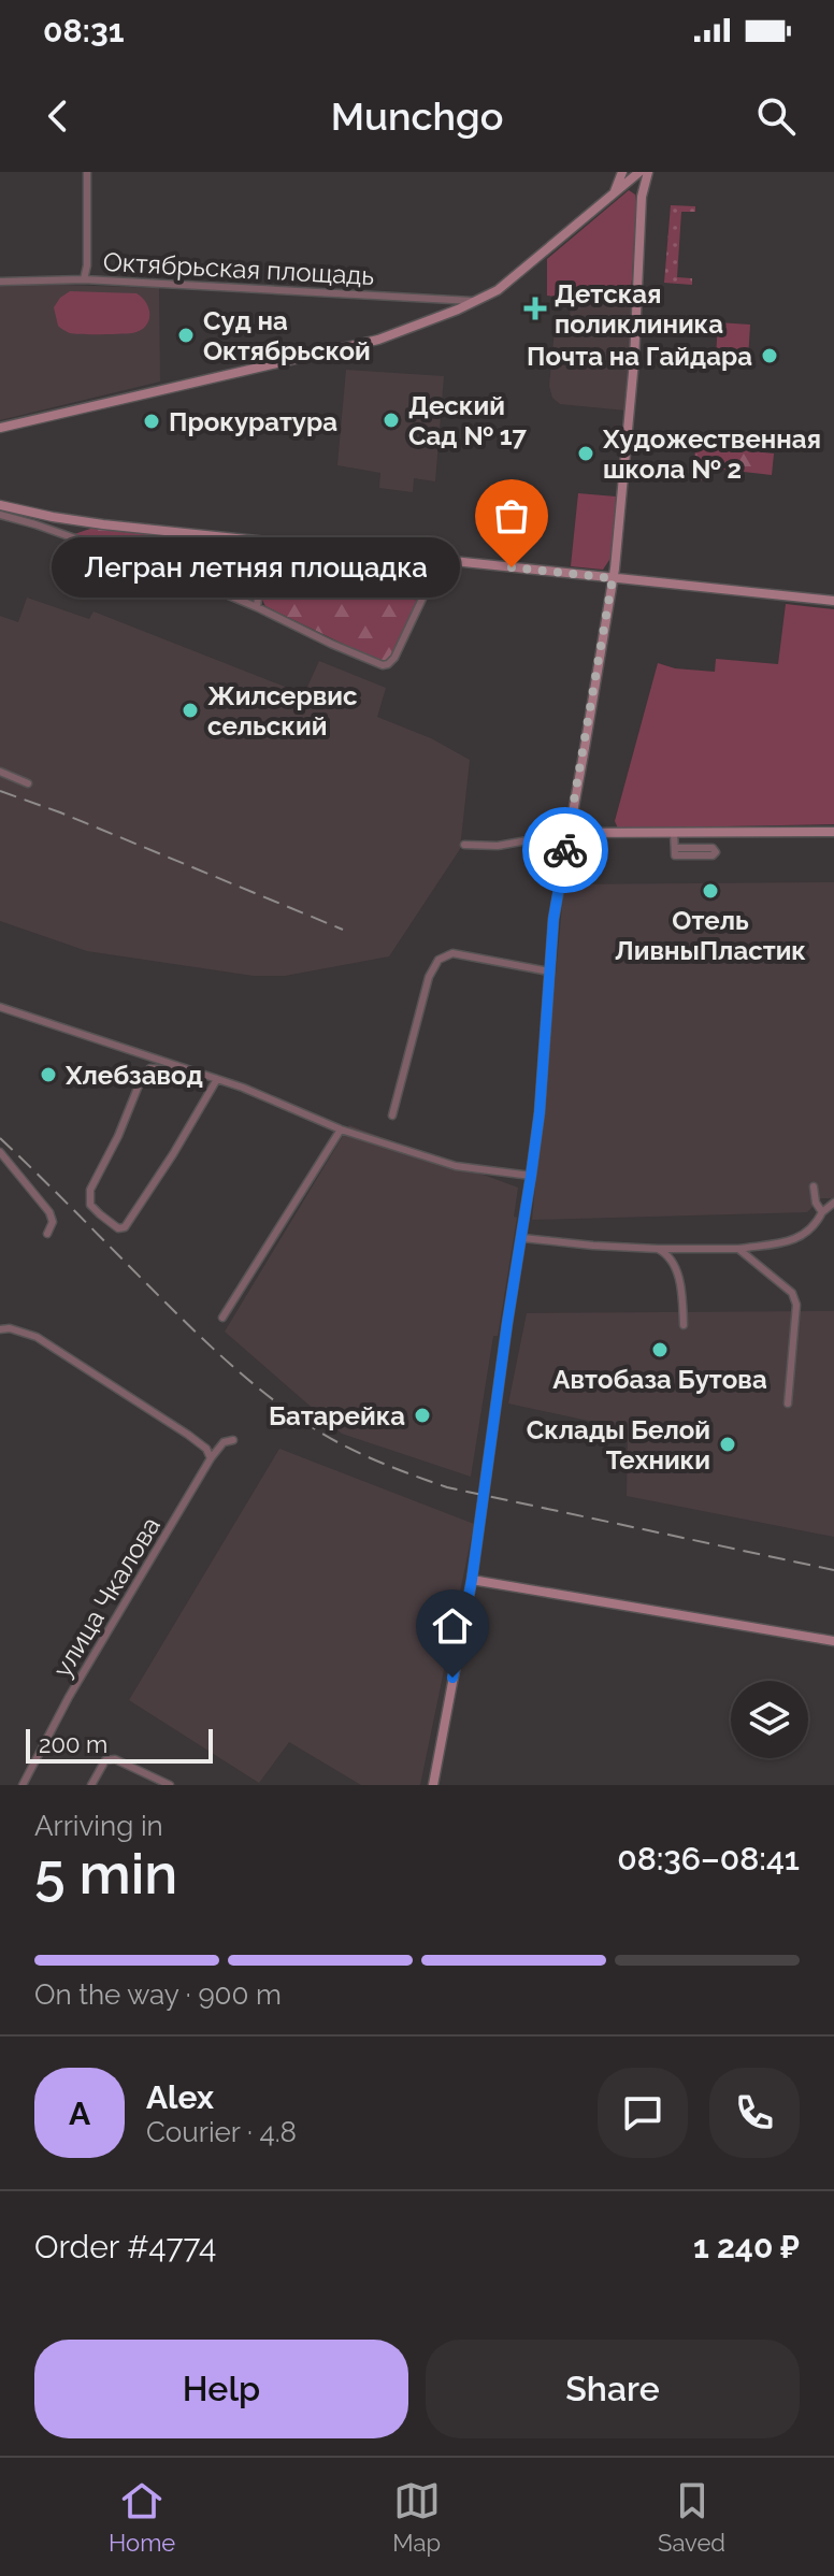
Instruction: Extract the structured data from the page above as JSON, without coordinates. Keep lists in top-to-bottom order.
{
  "streets": {
    "street": ["Октябрьская площадь", "улица Чкалова"]
  },
  "places": {
    "health": ["Детская поликлиника"],
    "other": [
      "Суд на Октябрьской",
      "Почта на Гайдара",
      "Деский Сад № 17",
      "Прокуратура",
      "Художественная школа № 2",
      "Легран летняя площадка",
      "Жилсервис сельский",
      "Отель ЛивныПластик",
      "Хлебзавод",
      "Автобаза Бутова",
      "Батарейка",
      "Склады Белой Техники"
    ]
  },
  "scale_bar": "200 m",
  "page": {
    "status": "08:31",
    "header": "Munchgo",
    "bubble": "Легран летняя площадка",
    "scale": "200 m",
    "heading": ["5 min", "Arriving in", "08:36–08:41"],
    "panel": [
      "Alex",
      "Courier · 4.8",
      "Order #4774",
      "1 240 ₽"
    ],
    "bar": "On the way · 900 m",
    "round": "A",
    "buttons": ["Help", "Share"],
    "tabs": ["Home", "Map", "Saved"]
  }
}
